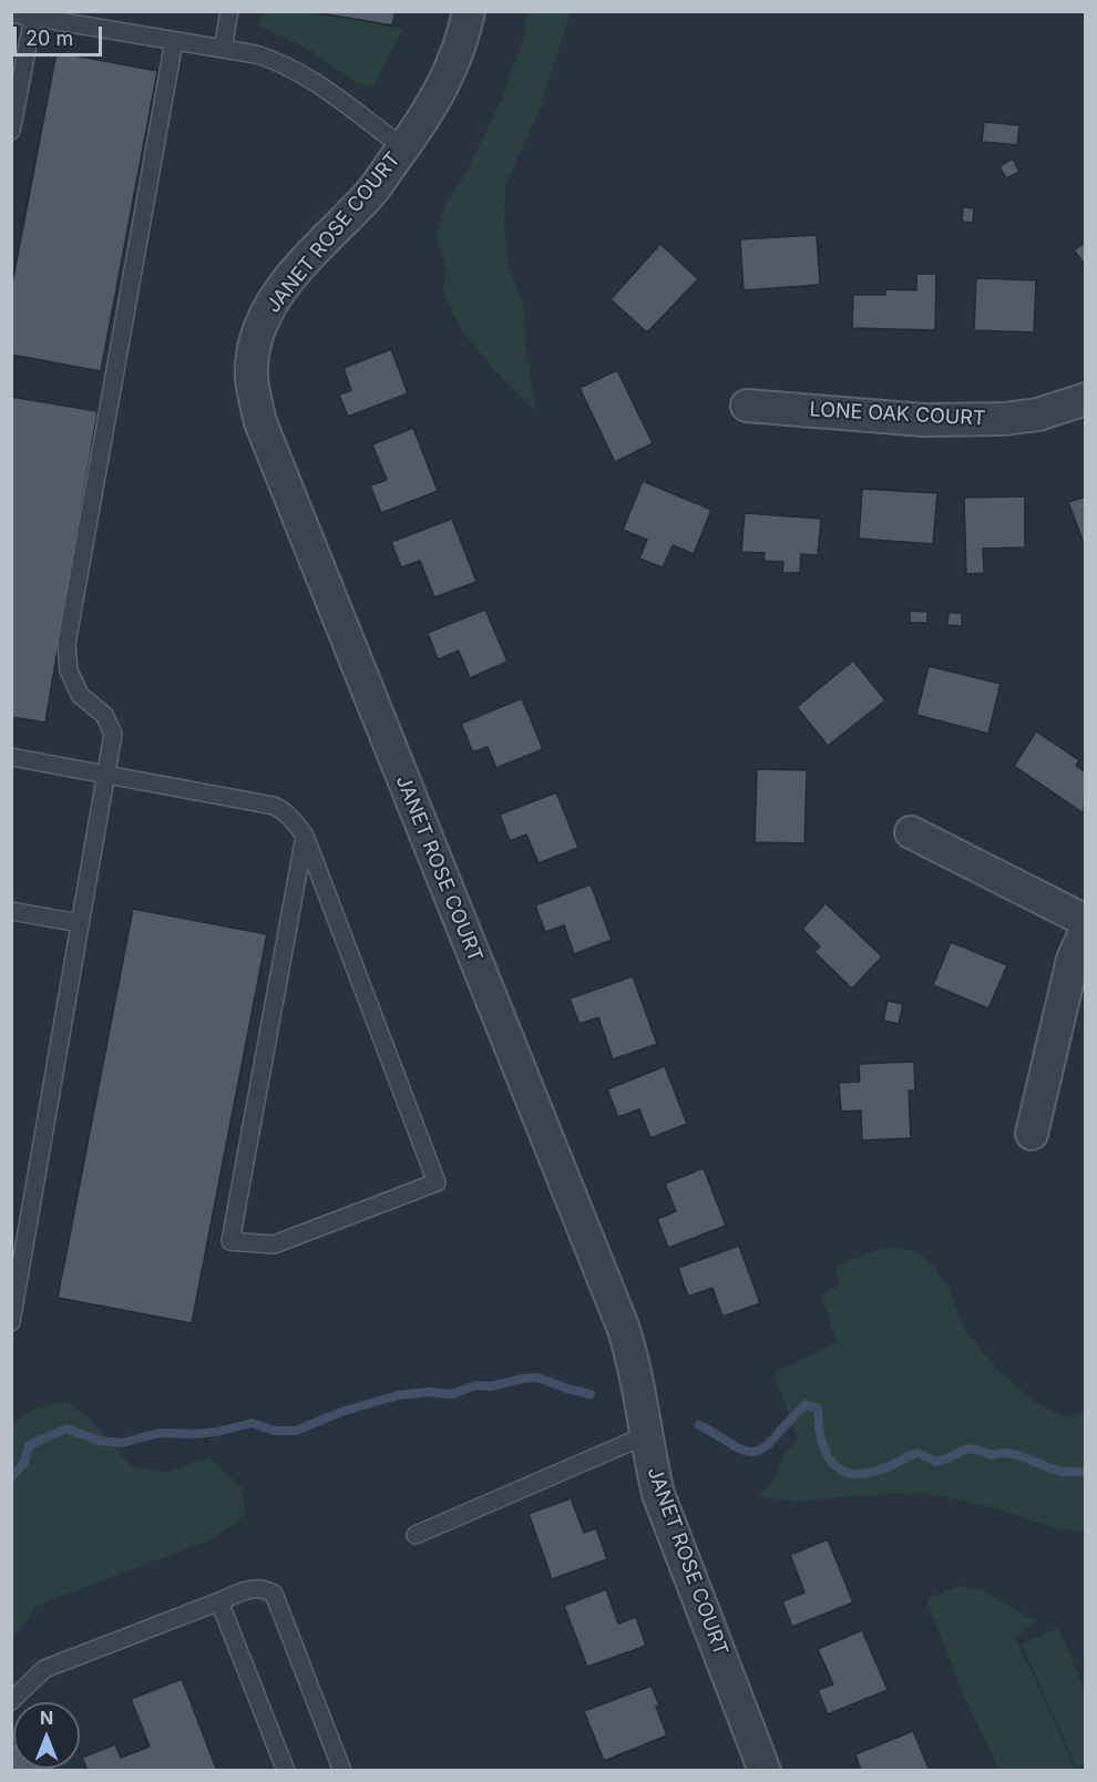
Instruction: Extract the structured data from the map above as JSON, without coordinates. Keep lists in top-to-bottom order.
{
  "streets": {
    "street": ["JANET ROSE COURT", "LONE OAK COURT"]
  },
  "scale_bar": "20 m",
  "north": "top"
}
